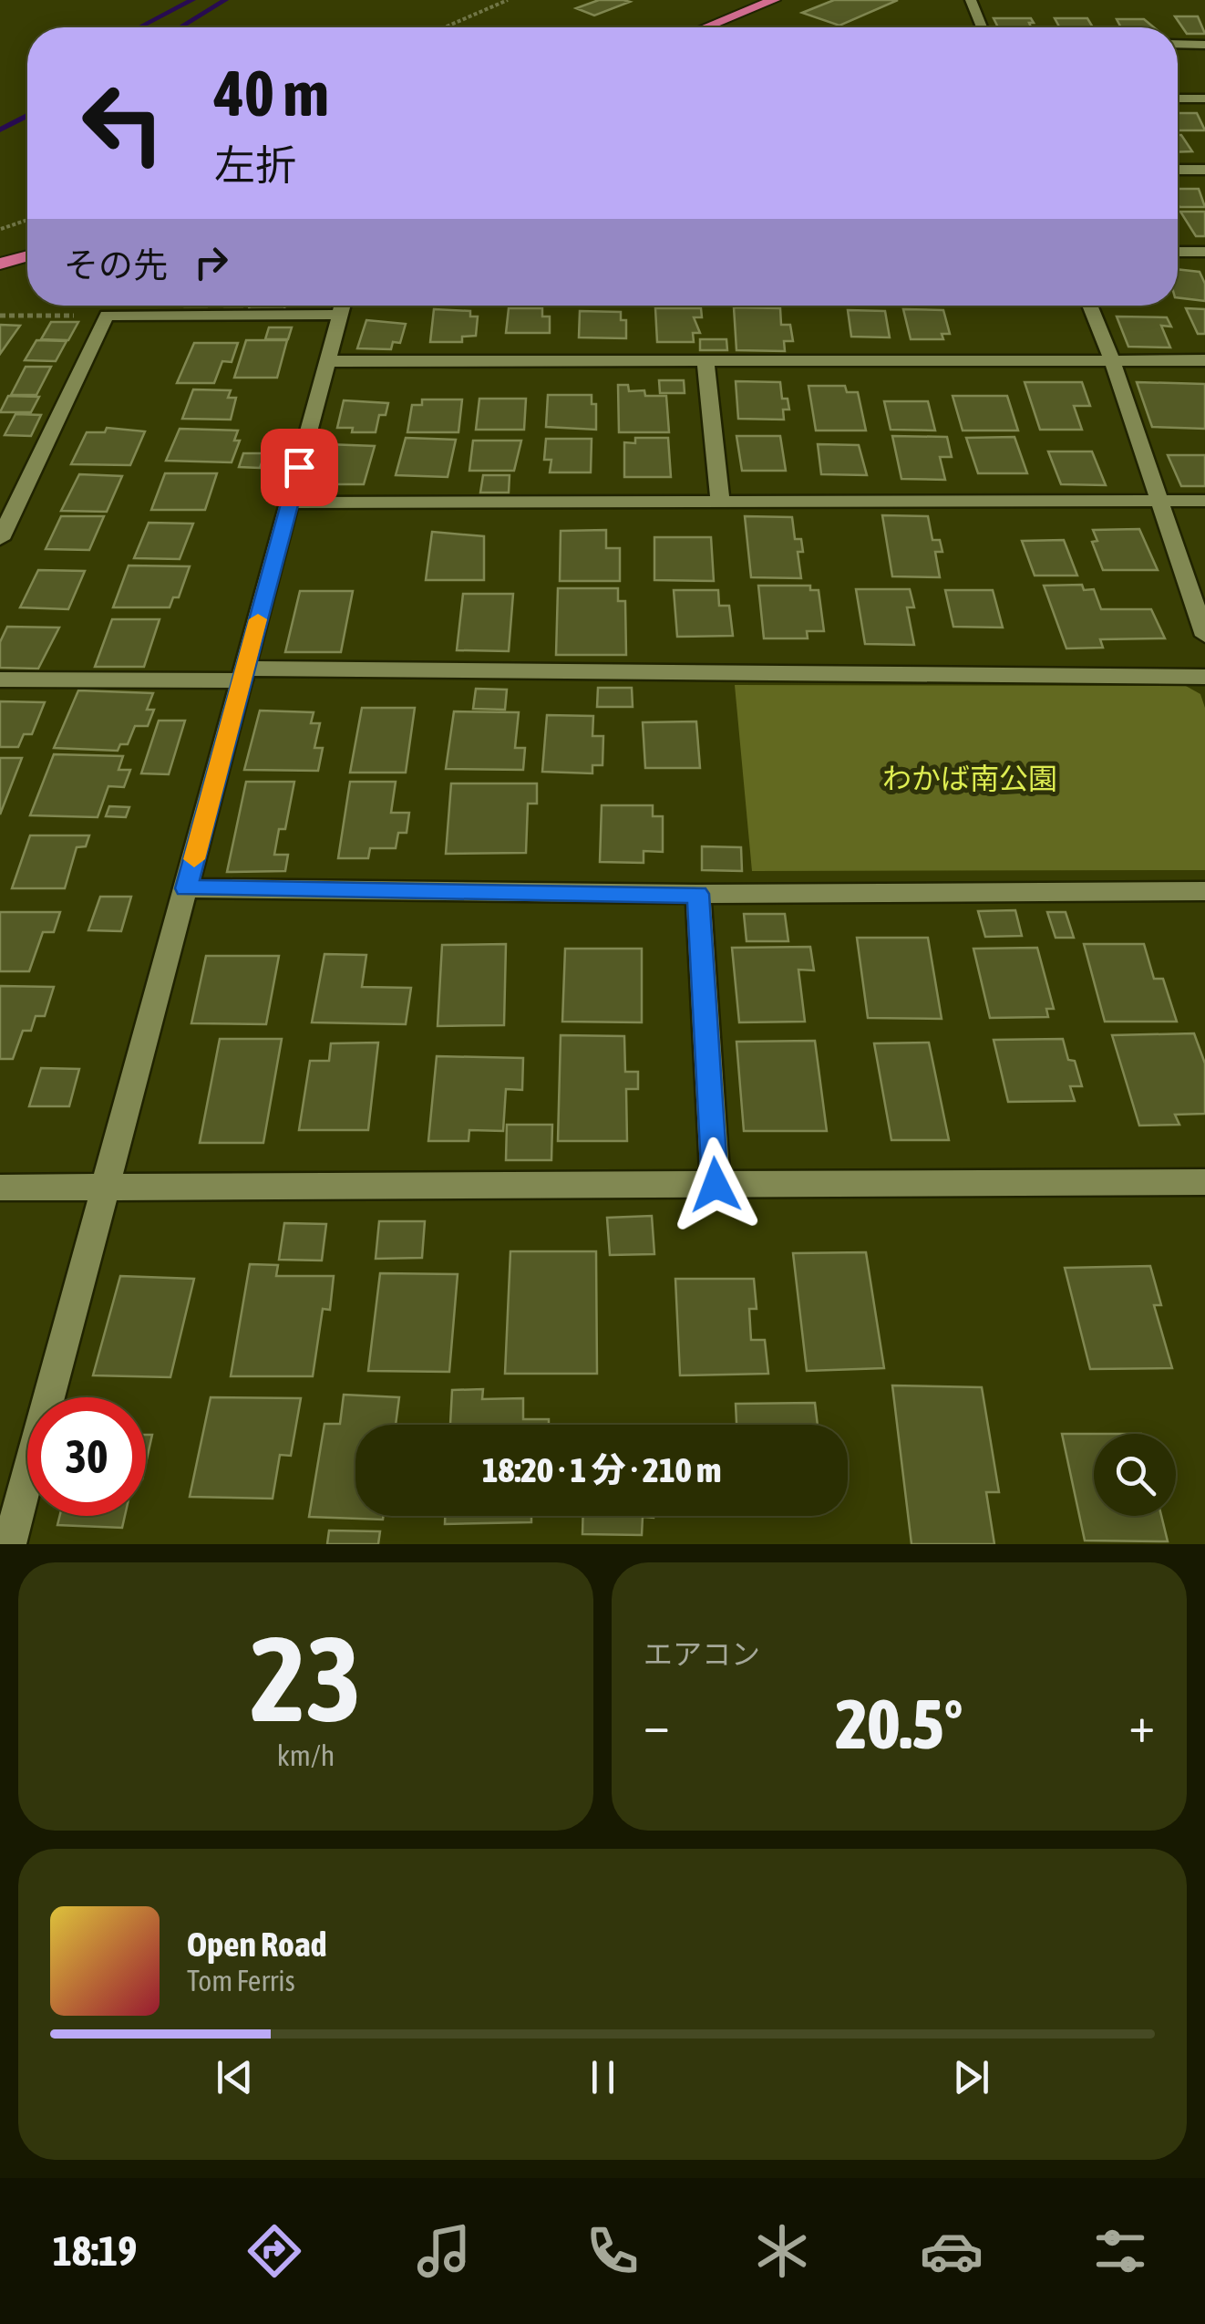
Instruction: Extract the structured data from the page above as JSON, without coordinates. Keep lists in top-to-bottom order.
{
  "parks": ["わかば南公園"],
  "page": {
    "turn": ["40 m", "左折"],
    "then": "その先",
    "limit": "30",
    "trip": "18:20 · 1 分 · 210 m",
    "tile": [
      ["23", "km/h"],
      "エアコン"
    ],
    "heat": ["−", "20.5°", "+"],
    "song": ["Open Road", "Tom Ferris"],
    "tabs": "18:19"
  }
}
